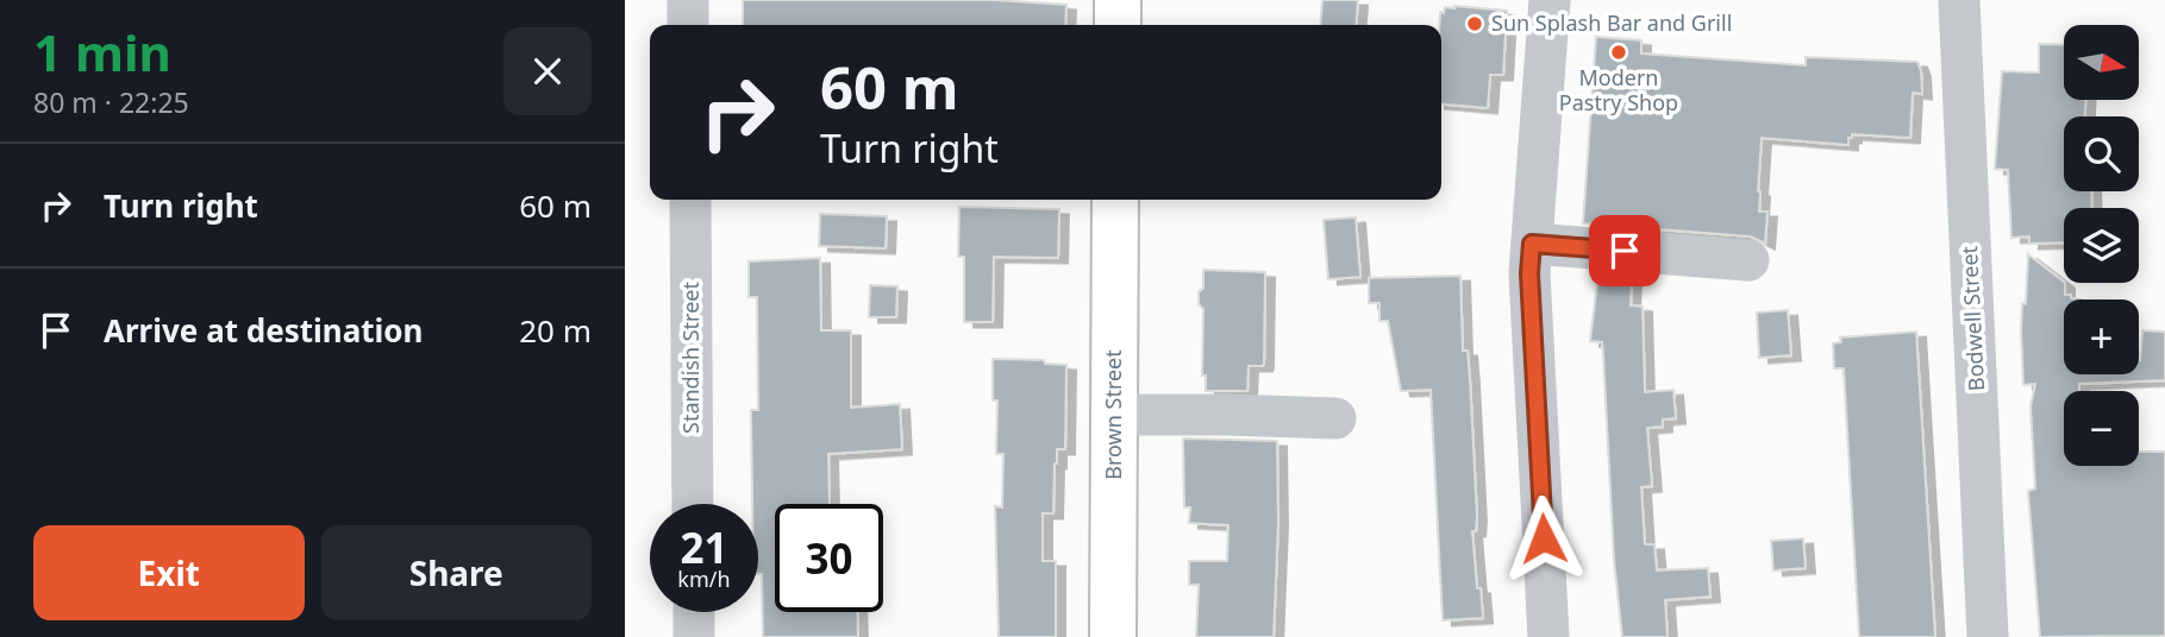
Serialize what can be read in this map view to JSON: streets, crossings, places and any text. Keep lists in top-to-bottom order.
{
  "streets": {
    "main road": ["Brown Street"],
    "street": ["Bodwell Street", "Standish Street"]
  },
  "places": ["Sun Splash Bar and Grill", "Modern Pastry Shop"],
  "north": "right",
  "page": {
    "heading": ["1 min", "80 m · 22:25"],
    "map_buttons": ["+", "−"],
    "turn": ["60 m", "Turn right"],
    "list": [
      {
        "name": "Turn right",
        "value": "60 m"
      },
      {
        "name": "Arrive at destination",
        "value": "20 m"
      }
    ],
    "speed": "21 km/h",
    "limit": "30",
    "buttons": ["Exit", "Share"]
  }
}
